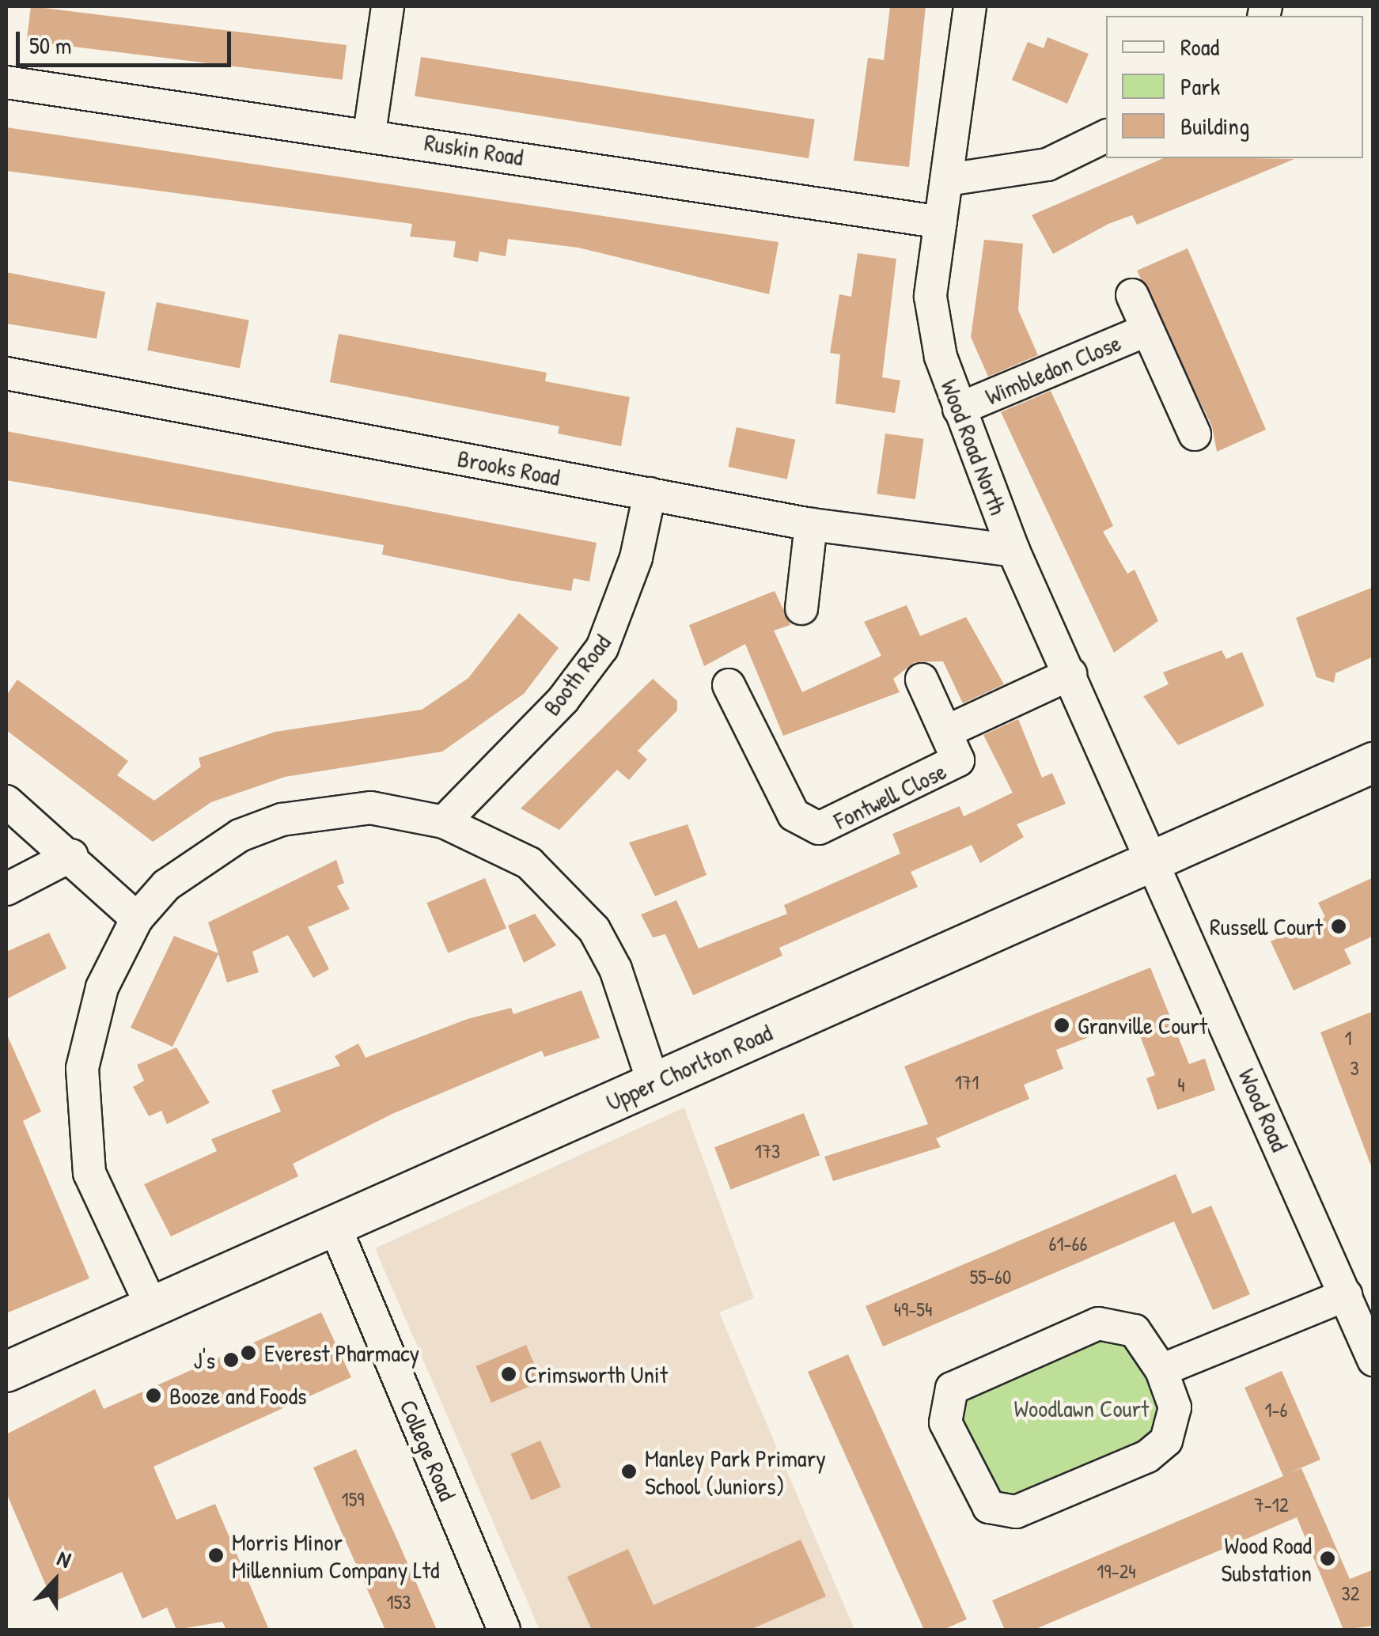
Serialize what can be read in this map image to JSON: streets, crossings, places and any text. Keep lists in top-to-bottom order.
{
  "streets": {
    "main road": ["Upper Chorlton Road"],
    "street": [
      "Ruskin Road",
      "Wimbledon Close",
      "Wood Road North",
      "Brooks Road",
      "Booth Road",
      "Fontwell Close",
      "Wood Road",
      "College Road"
    ]
  },
  "crossings": [
    ["Ruskin Road", "Wood Road North"],
    ["Wimbledon Close", "Wood Road North"],
    ["Wood Road North", "Brooks Road"],
    ["Wood Road North", "Fontwell Close"],
    ["Wood Road North", "Upper Chorlton Road"],
    ["Wood Road North", "Wood Road"],
    ["Brooks Road", "Booth Road"],
    ["Upper Chorlton Road", "Wood Road"],
    ["Upper Chorlton Road", "College Road"]
  ],
  "parks": ["Woodlawn Court"],
  "places": [
    "Russell Court",
    "Granville Court",
    "Everest Pharmacy",
    "J's",
    "Crimsworth Unit",
    "Booze and Foods",
    "Manley Park Primary School (Juniors)",
    "Morris Minor Millennium Company Ltd",
    "Wood Road Substation"
  ],
  "house_numbers": [
    "1",
    "3",
    "171",
    "4",
    "173",
    "61-66",
    "55-60",
    "49-54",
    "1-6",
    "159",
    "7-12",
    "19-24",
    "32",
    "153"
  ],
  "legend": ["Road", "Park", "Building"],
  "scale_bar": "50 m",
  "north": "top"
}
